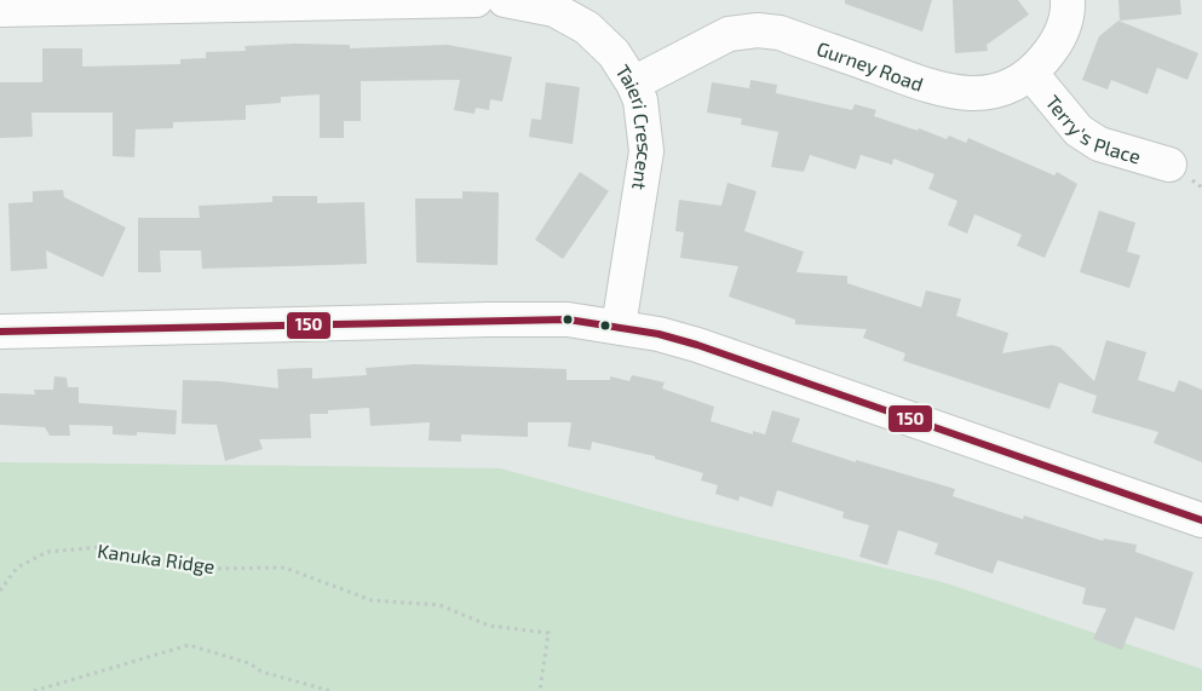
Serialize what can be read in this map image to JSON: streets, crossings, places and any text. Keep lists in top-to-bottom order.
{
  "streets": {
    "street": ["Gurney Road", "Terry's Place", "Taieri Crescent"],
    "path": ["Kanuka Ridge"]
  },
  "crossings": [
    ["Gurney Road", "Terry's Place"],
    ["Gurney Road", "Taieri Crescent"]
  ],
  "lines": ["transit line 150"]
}
